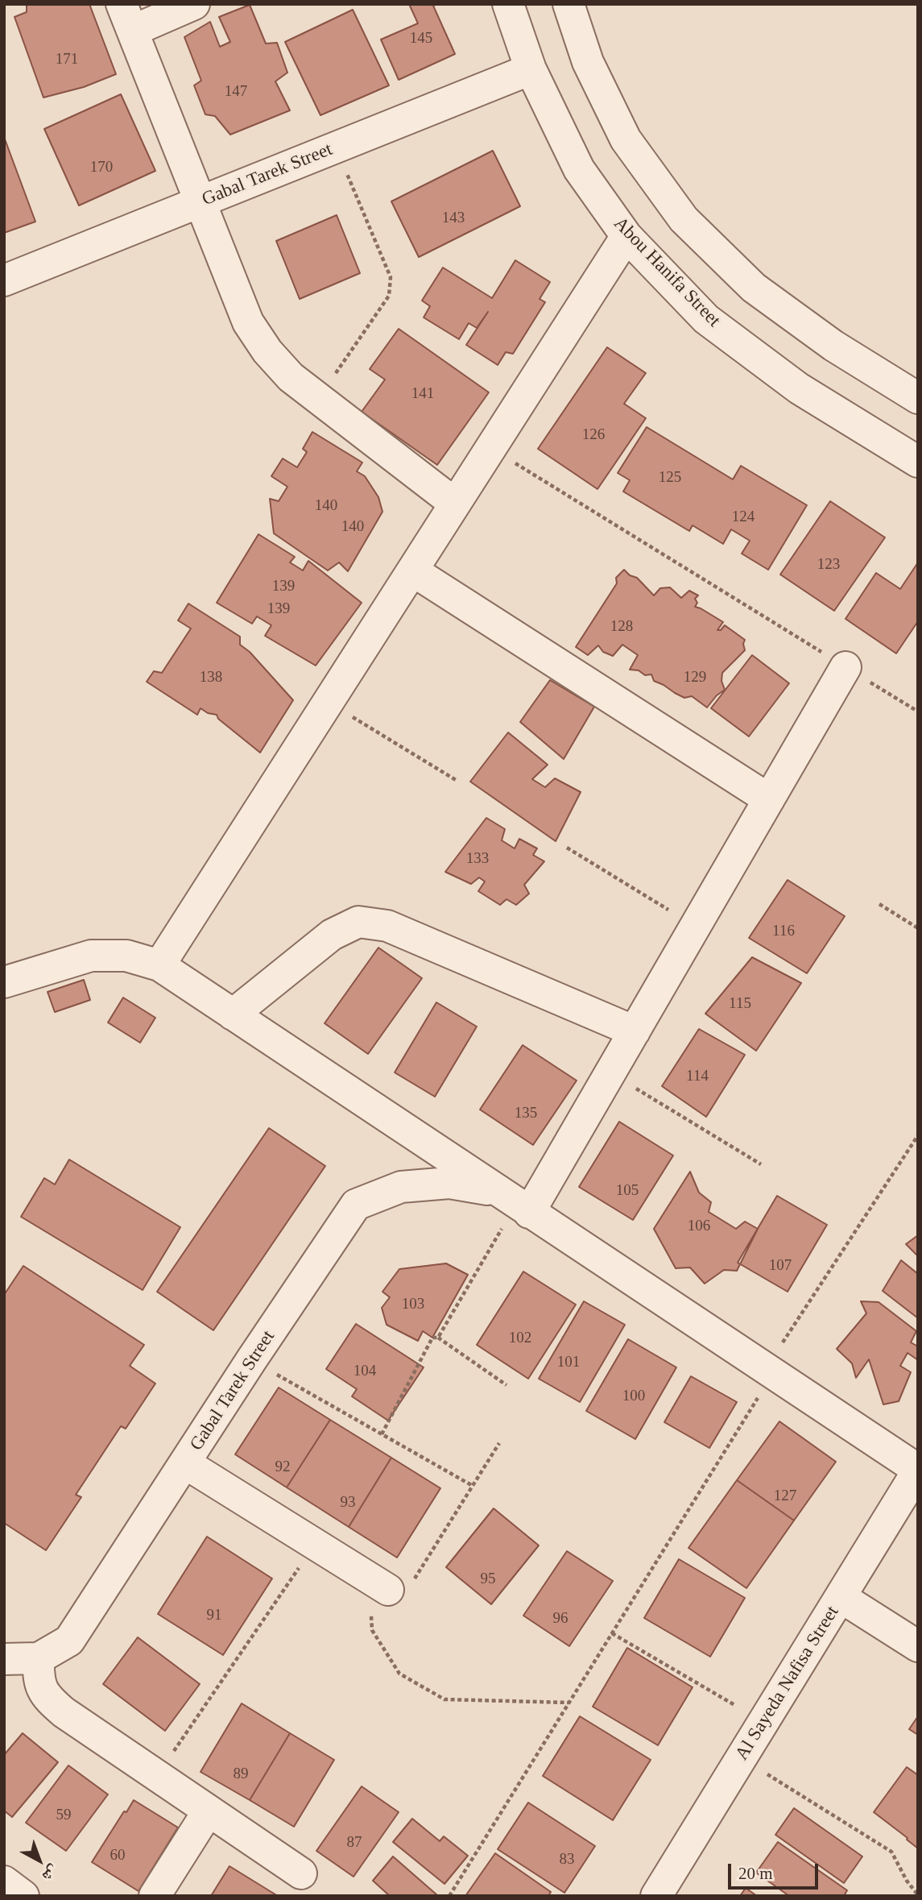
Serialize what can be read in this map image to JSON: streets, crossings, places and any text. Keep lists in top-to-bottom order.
{
  "streets": {
    "street": ["Gabal Tarek Street", "Abou Hanifa Street", "Al Sayeda Nafisa Street"]
  },
  "crossings": [
    ["Gabal Tarek Street", "Abou Hanifa Street"]
  ],
  "house_numbers": [
    "145",
    "171",
    "147",
    "170",
    "143",
    "141",
    "126",
    "125",
    "140",
    "124",
    "140",
    "123",
    "139",
    "139",
    "128",
    "138",
    "129",
    "133",
    "116",
    "115",
    "114",
    "135",
    "105",
    "106",
    "107",
    "103",
    "102",
    "101",
    "104",
    "100",
    "92",
    "127",
    "93",
    "95",
    "91",
    "96",
    "89",
    "59",
    "87",
    "60",
    "83"
  ],
  "scale_bar": "20 m",
  "north": "bottom right"
}
